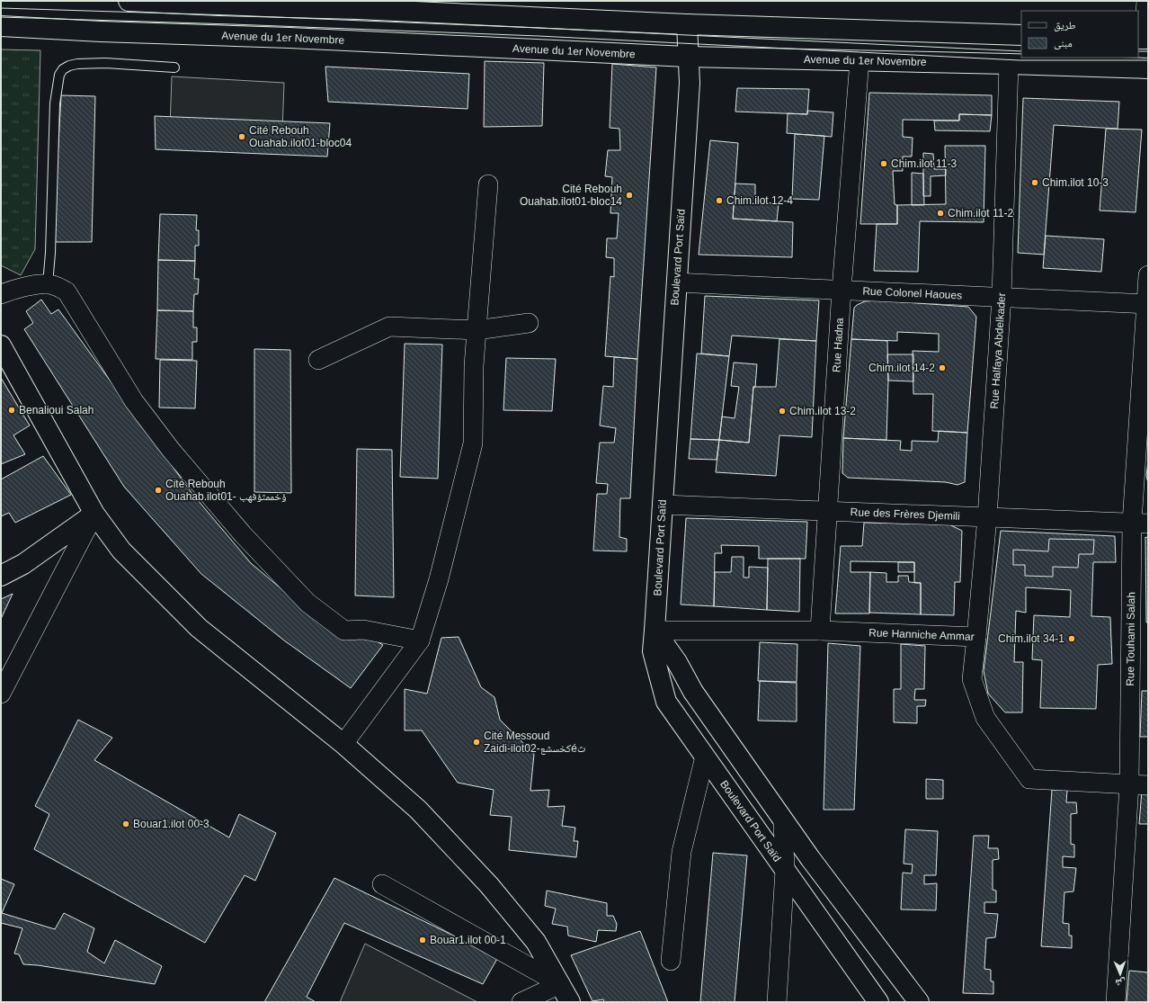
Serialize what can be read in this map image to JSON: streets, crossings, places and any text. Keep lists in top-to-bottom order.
{
  "streets": {
    "main road": ["Avenue du 1er Novembre", "Boulevard Port Saïd"],
    "street": [
      "Rue Colonel Haoues",
      "Rue Hadna",
      "Rue Halfaya Abdelkader",
      "Rue des Frères Djemili",
      "Rue Hanniche Ammar",
      "Rue Touhami Salah"
    ]
  },
  "crossings": [
    ["Avenue du 1er Novembre", "Boulevard Port Saïd"],
    ["Avenue du 1er Novembre", "Rue Hadna"],
    ["Avenue du 1er Novembre", "Rue Halfaya Abdelkader"],
    ["Boulevard Port Saïd", "Rue Colonel Haoues"],
    ["Boulevard Port Saïd", "Rue des Frères Djemili"],
    ["Boulevard Port Saïd", "Rue Hanniche Ammar"],
    ["Rue Colonel Haoues", "Rue Hadna"],
    ["Rue Colonel Haoues", "Rue Halfaya Abdelkader"],
    ["Rue Colonel Haoues", "Rue Touhami Salah"],
    ["Rue Hadna", "Rue des Frères Djemili"],
    ["Rue Hadna", "Rue Hanniche Ammar"],
    ["Rue Halfaya Abdelkader", "Rue des Frères Djemili"],
    ["Rue Halfaya Abdelkader", "Rue Hanniche Ammar"],
    ["Rue des Frères Djemili", "Rue Touhami Salah"],
    ["Rue Hanniche Ammar", "Rue Touhami Salah"]
  ],
  "places": [
    "Cité Rebouh Ouahab.ilot01-bloc04",
    "Chim.ilot 11-3",
    "Chim.ilot 10-3",
    "Cité Rebouh Ouahab.ilot01-bloc14",
    "Chim.ilot 12-4",
    "Chim.ilot 11-2",
    "Chim.ilot 14-2",
    "Benalioui Salah",
    "Chim.ilot 13-2",
    "Cité Rebouh Ouahab.ilot01- ؤخممثؤفهب",
    "Chim.ilot 34-1",
    "Cité Messoud Zaidi-ilot02-كخسشعéث",
    "Bouar1.ilot 00-3",
    "Bouar1.ilot 00-1"
  ],
  "legend": ["طريق", "مبنى"],
  "north": "bottom"
}
